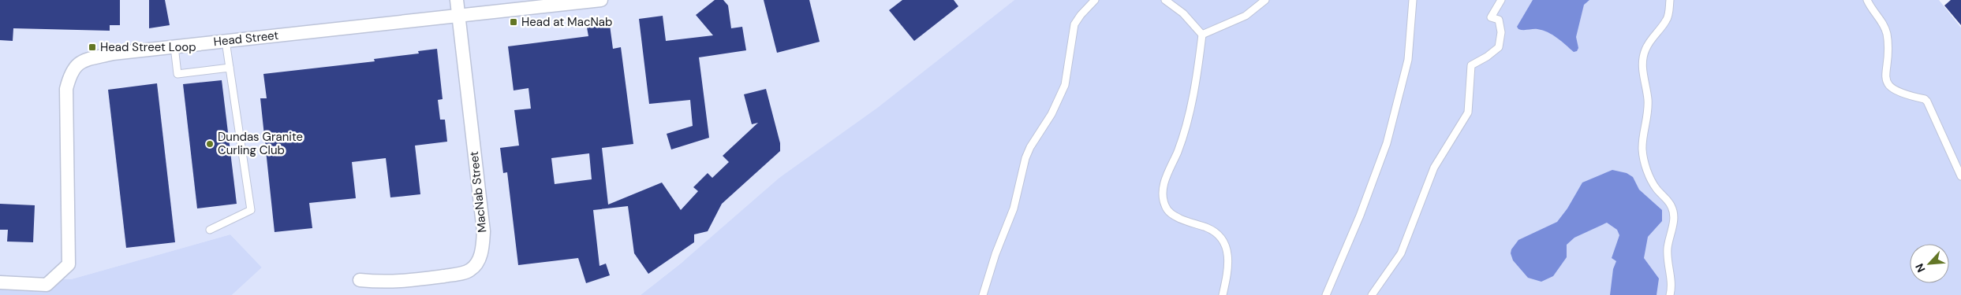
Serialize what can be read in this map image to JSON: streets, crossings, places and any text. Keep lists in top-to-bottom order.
{
  "streets": {
    "street": ["Head Street", "MacNab Street"]
  },
  "crossings": [
    ["Head Street", "MacNab Street"]
  ],
  "places": {
    "transit": ["Head at MacNab", "Head Street Loop"],
    "other": ["Dundas Granite Curling Club"]
  },
  "north": "bottom left"
}
